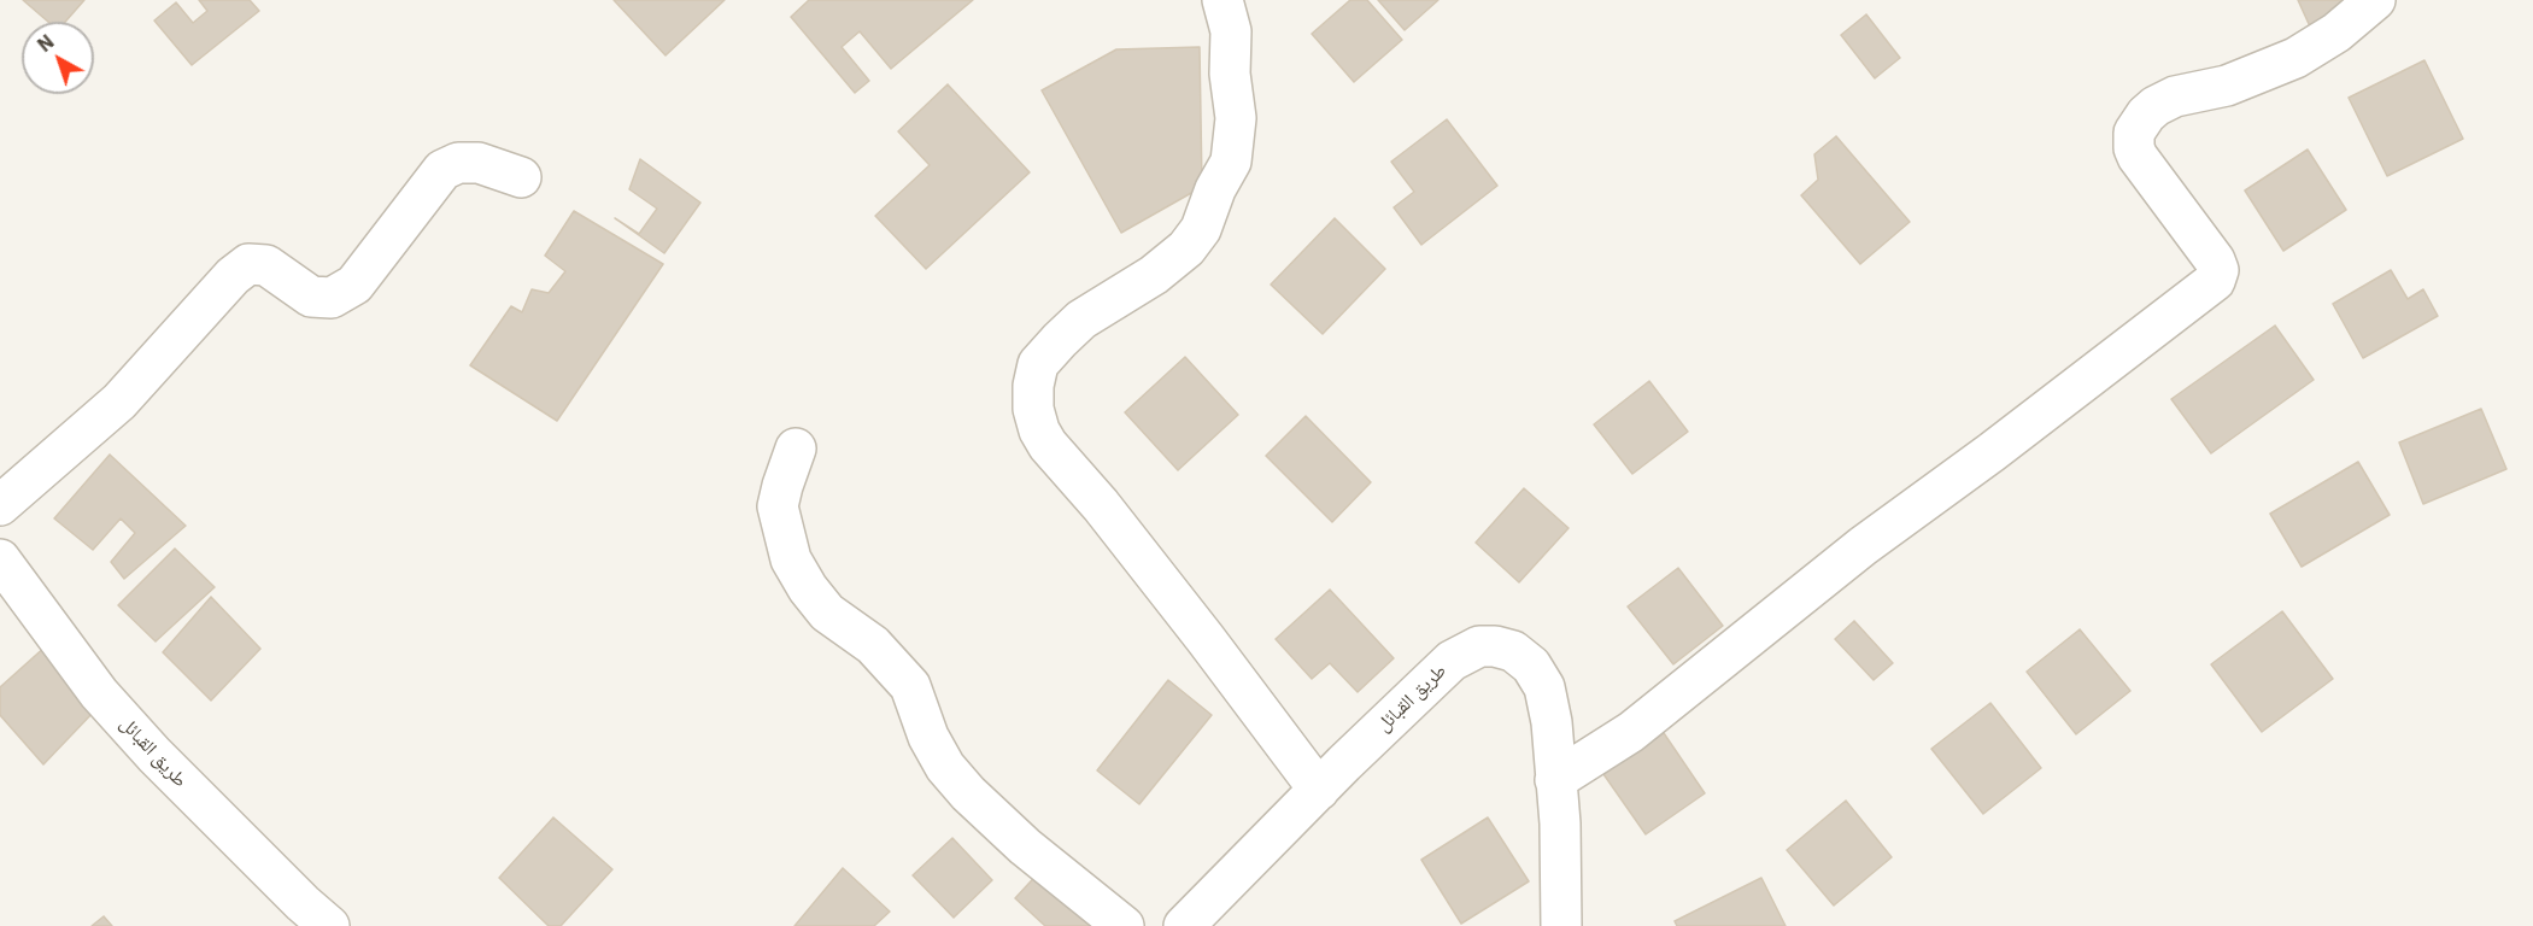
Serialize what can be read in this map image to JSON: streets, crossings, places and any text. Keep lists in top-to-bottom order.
{
  "streets": {
    "street": ["طريق القبائل"]
  },
  "north": "top left"
}
